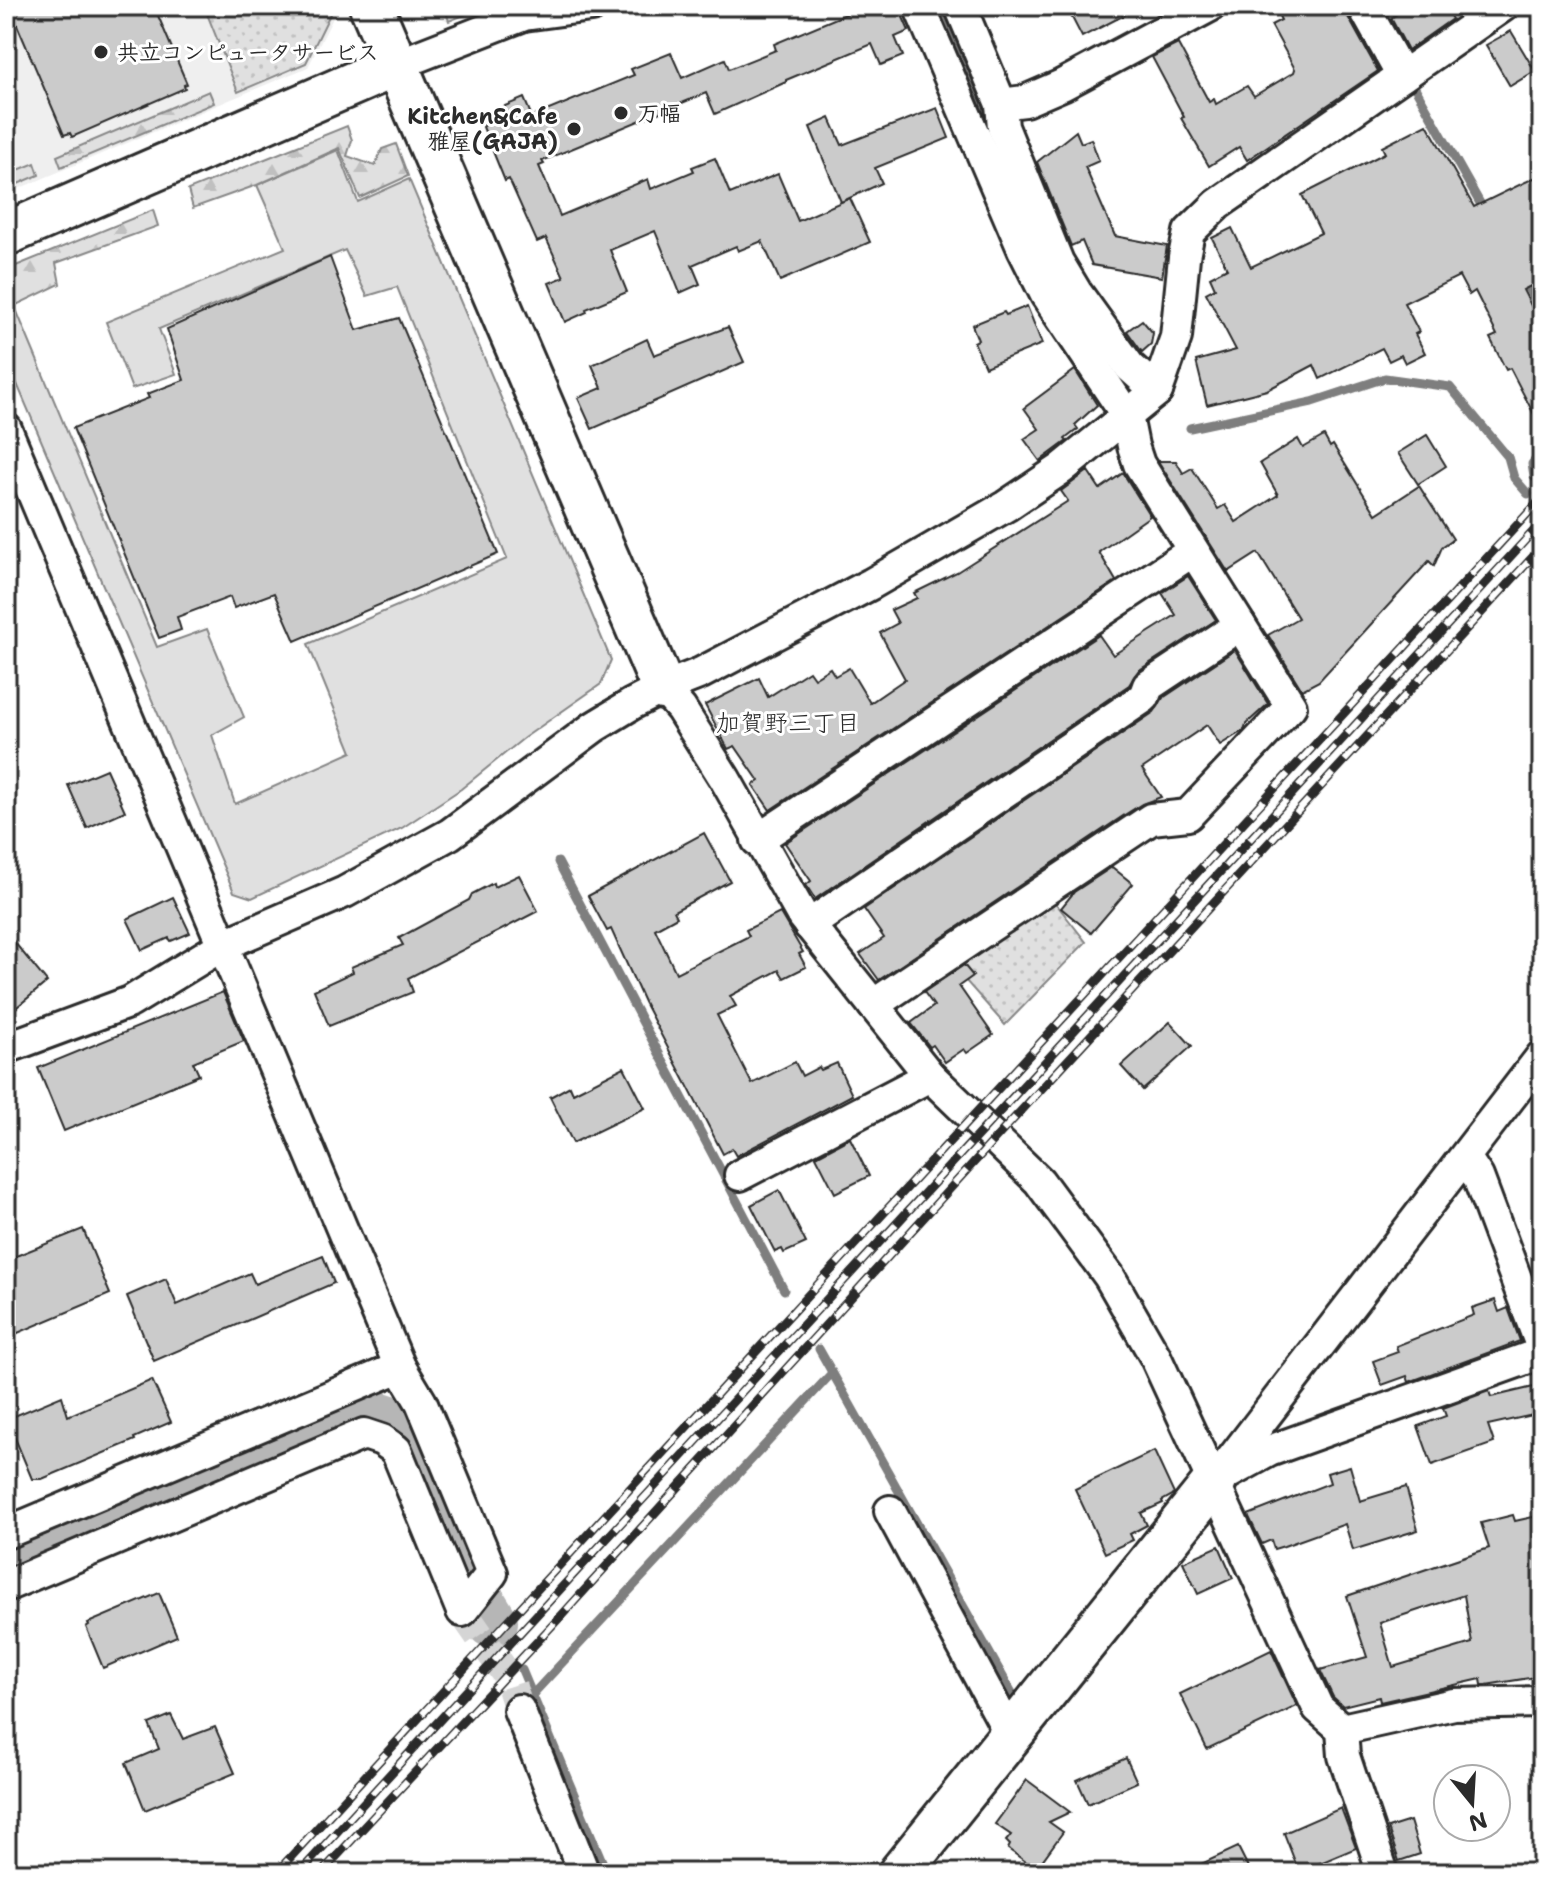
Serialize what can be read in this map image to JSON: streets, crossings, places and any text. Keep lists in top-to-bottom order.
{
  "districts": ["加賀野三丁目"],
  "places": ["共立コンピュータサービス", "万幅", "Kitchen&Cafe 雅屋(GAJA)"],
  "north": "bottom"
}
